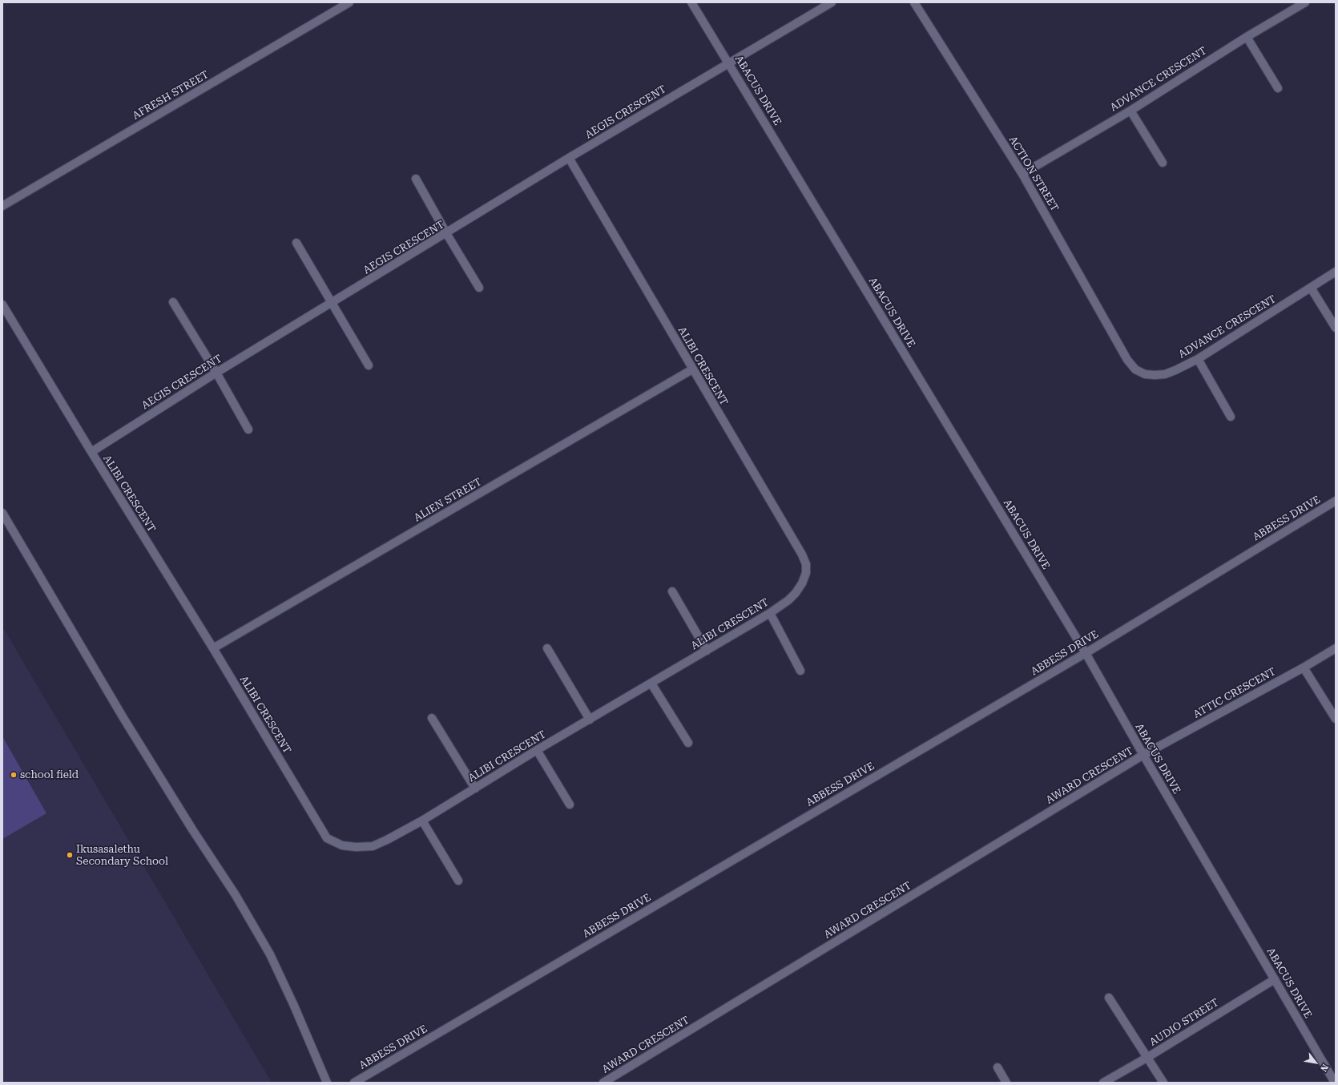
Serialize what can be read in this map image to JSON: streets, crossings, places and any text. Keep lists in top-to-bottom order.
{
  "streets": {
    "street": [
      "ADVANCE CRESCENT",
      "ABACUS DRIVE",
      "AFRESH STREET",
      "AEGIS CRESCENT",
      "ACTION STREET",
      "ALIBI CRESCENT",
      "ALIEN STREET",
      "ABBESS DRIVE",
      "ATTIC CRESCENT",
      "AWARD CRESCENT",
      "AUDIO STREET"
    ]
  },
  "crossings": [
    ["ADVANCE CRESCENT", "ACTION STREET"],
    ["ABACUS DRIVE", "AEGIS CRESCENT"],
    ["ABACUS DRIVE", "ABBESS DRIVE"],
    ["ABACUS DRIVE", "ATTIC CRESCENT"],
    ["ABACUS DRIVE", "AWARD CRESCENT"],
    ["ABACUS DRIVE", "AUDIO STREET"],
    ["AEGIS CRESCENT", "ALIBI CRESCENT"],
    ["ALIBI CRESCENT", "ALIEN STREET"],
    ["ATTIC CRESCENT", "AWARD CRESCENT"]
  ],
  "places": ["school field", "Ikusasalethu Secondary School"],
  "north": "bottom right"
}
